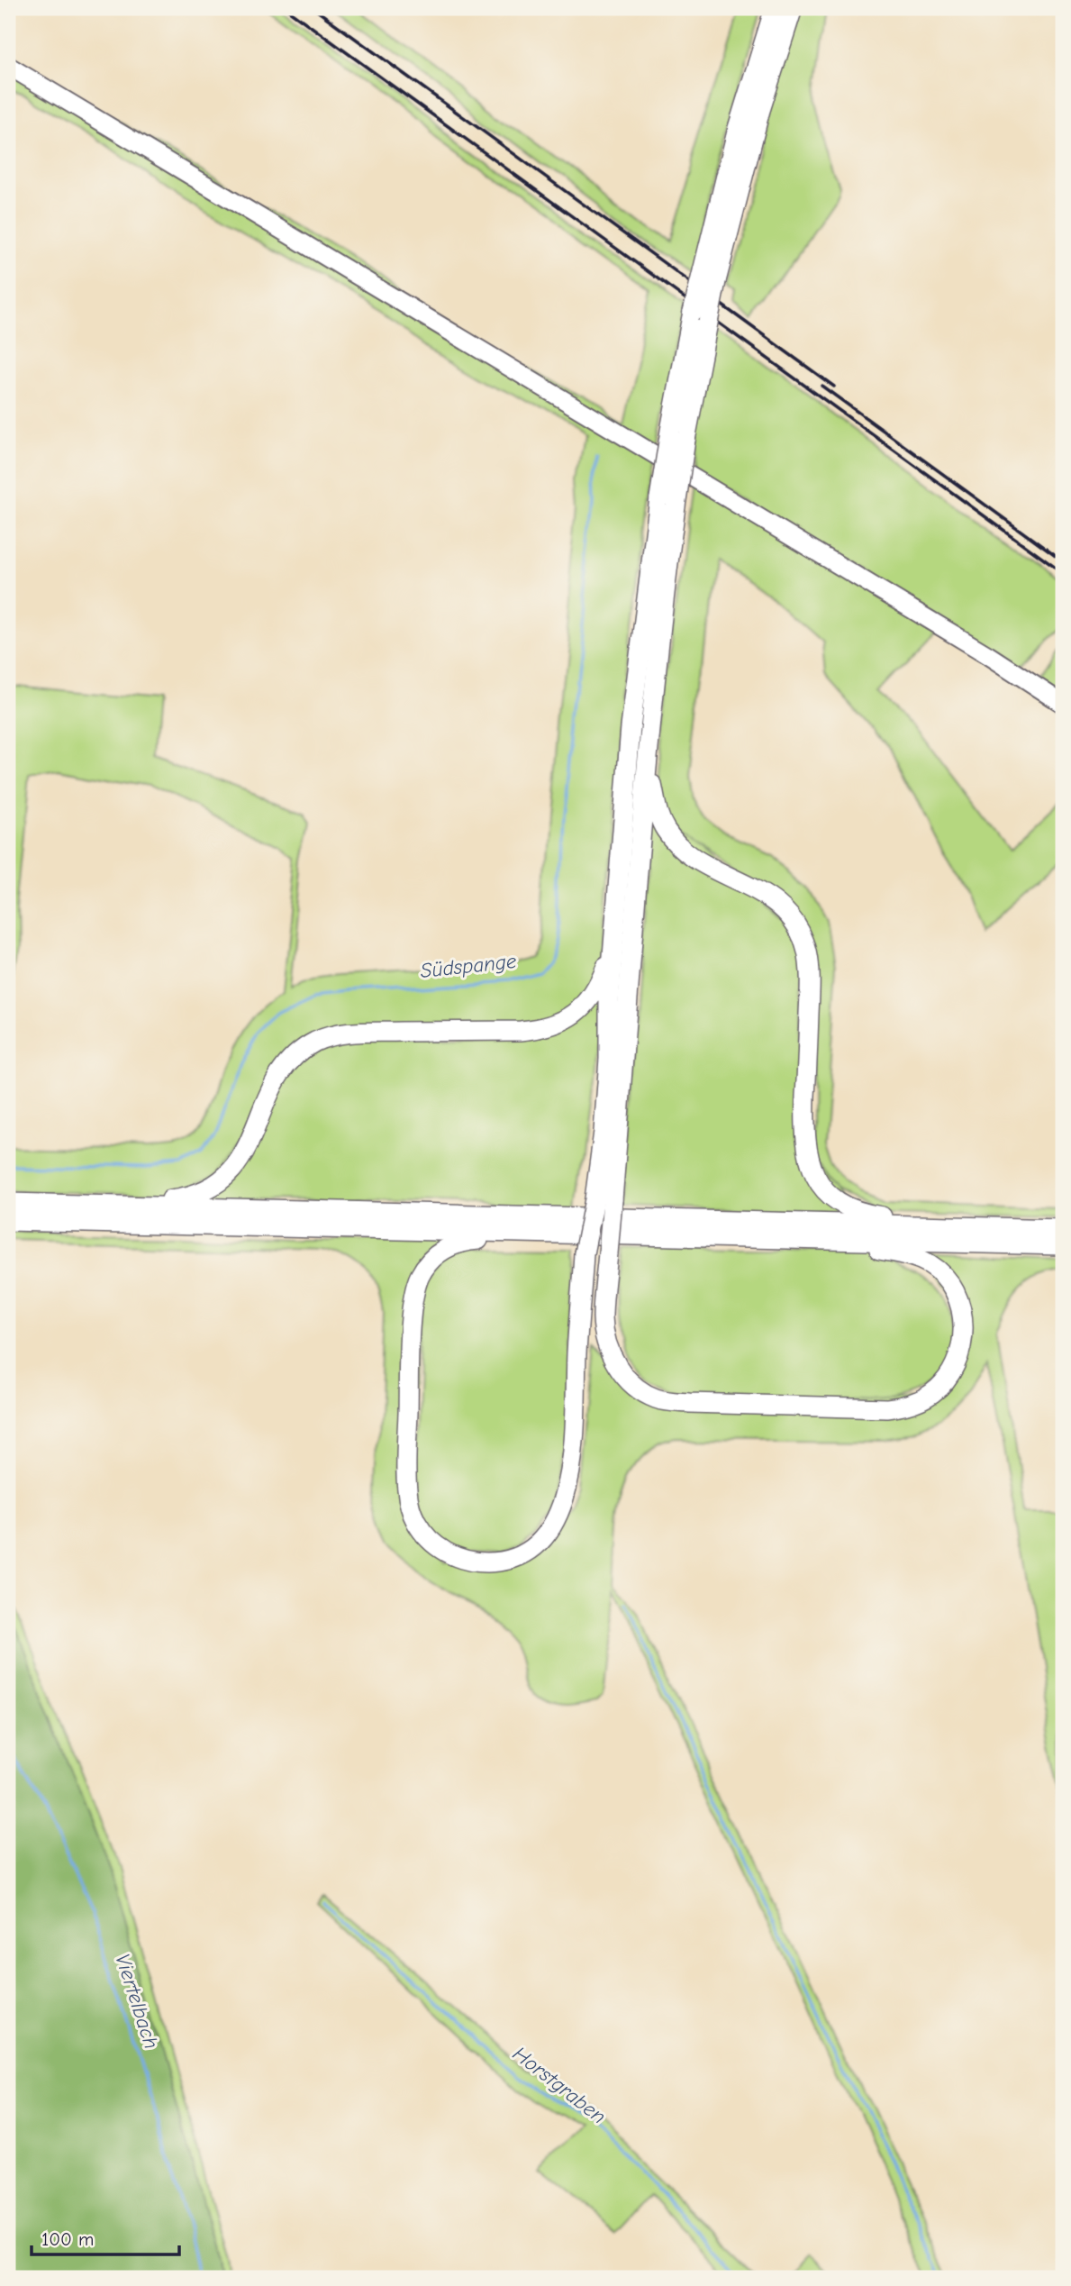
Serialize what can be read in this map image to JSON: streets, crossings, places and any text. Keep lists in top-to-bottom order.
{
  "water": ["Südspange", "Viertelbach", "Horstgraben"],
  "scale_bar": "100 m"
}
